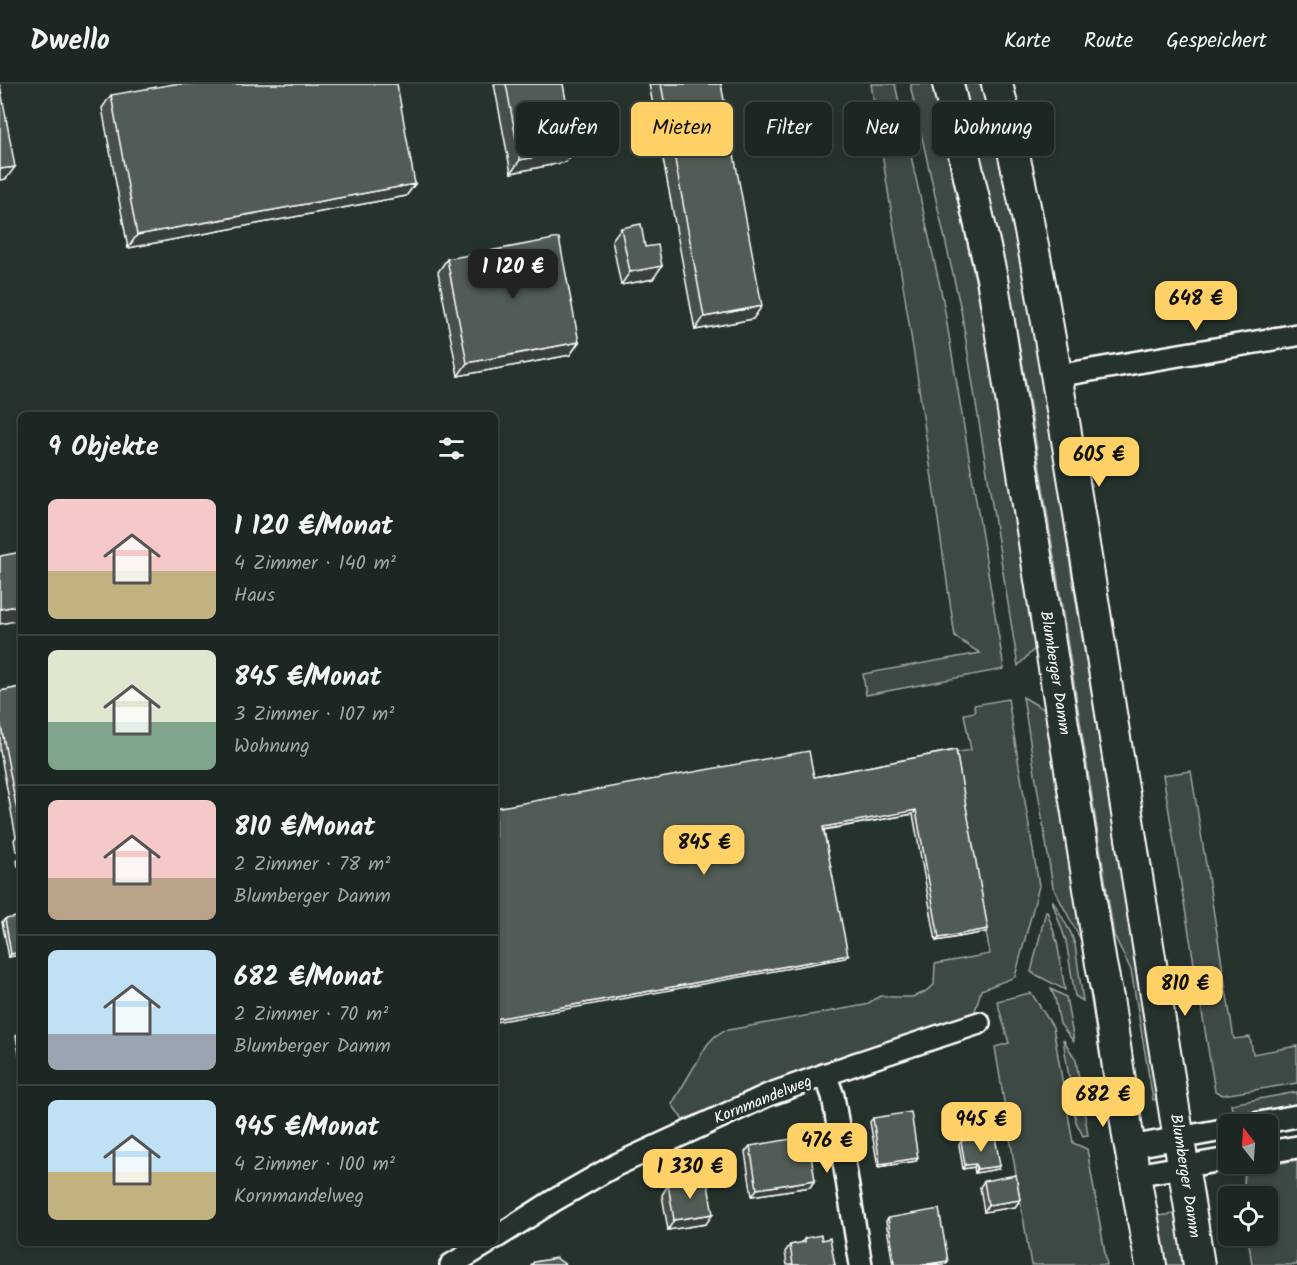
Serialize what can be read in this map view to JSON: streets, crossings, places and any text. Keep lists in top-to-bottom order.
{
  "streets": {
    "main road": ["Blumberger Damm"],
    "street": ["Kornmandelweg"]
  },
  "north": "top",
  "page": {
    "header": "Dwello",
    "nav": ["Karte", "Route", "Gespeichert"],
    "chip": [
      "Kaufen",
      "Mieten",
      "Filter",
      "Neu",
      "Wohnung"
    ],
    "price": [
      "1 120 €",
      "648 €",
      "605 €",
      "845 €",
      "810 €",
      "682 €",
      "945 €",
      "476 €",
      "1 330 €"
    ],
    "heading": "9 Objekte",
    "list": [
      {
        "name": "1 120 €/Monat",
        "note": "4 Zimmer · 140 m² · Haus"
      },
      {
        "name": "845 €/Monat",
        "note": "3 Zimmer · 107 m² · Wohnung"
      },
      {
        "name": "810 €/Monat",
        "note": "2 Zimmer · 78 m² · Blumberger Damm"
      },
      {
        "name": "682 €/Monat",
        "note": "2 Zimmer · 70 m² · Blumberger Damm"
      },
      {
        "name": "945 €/Monat",
        "note": "4 Zimmer · 100 m² · Kornmandelweg"
      }
    ]
  }
}
